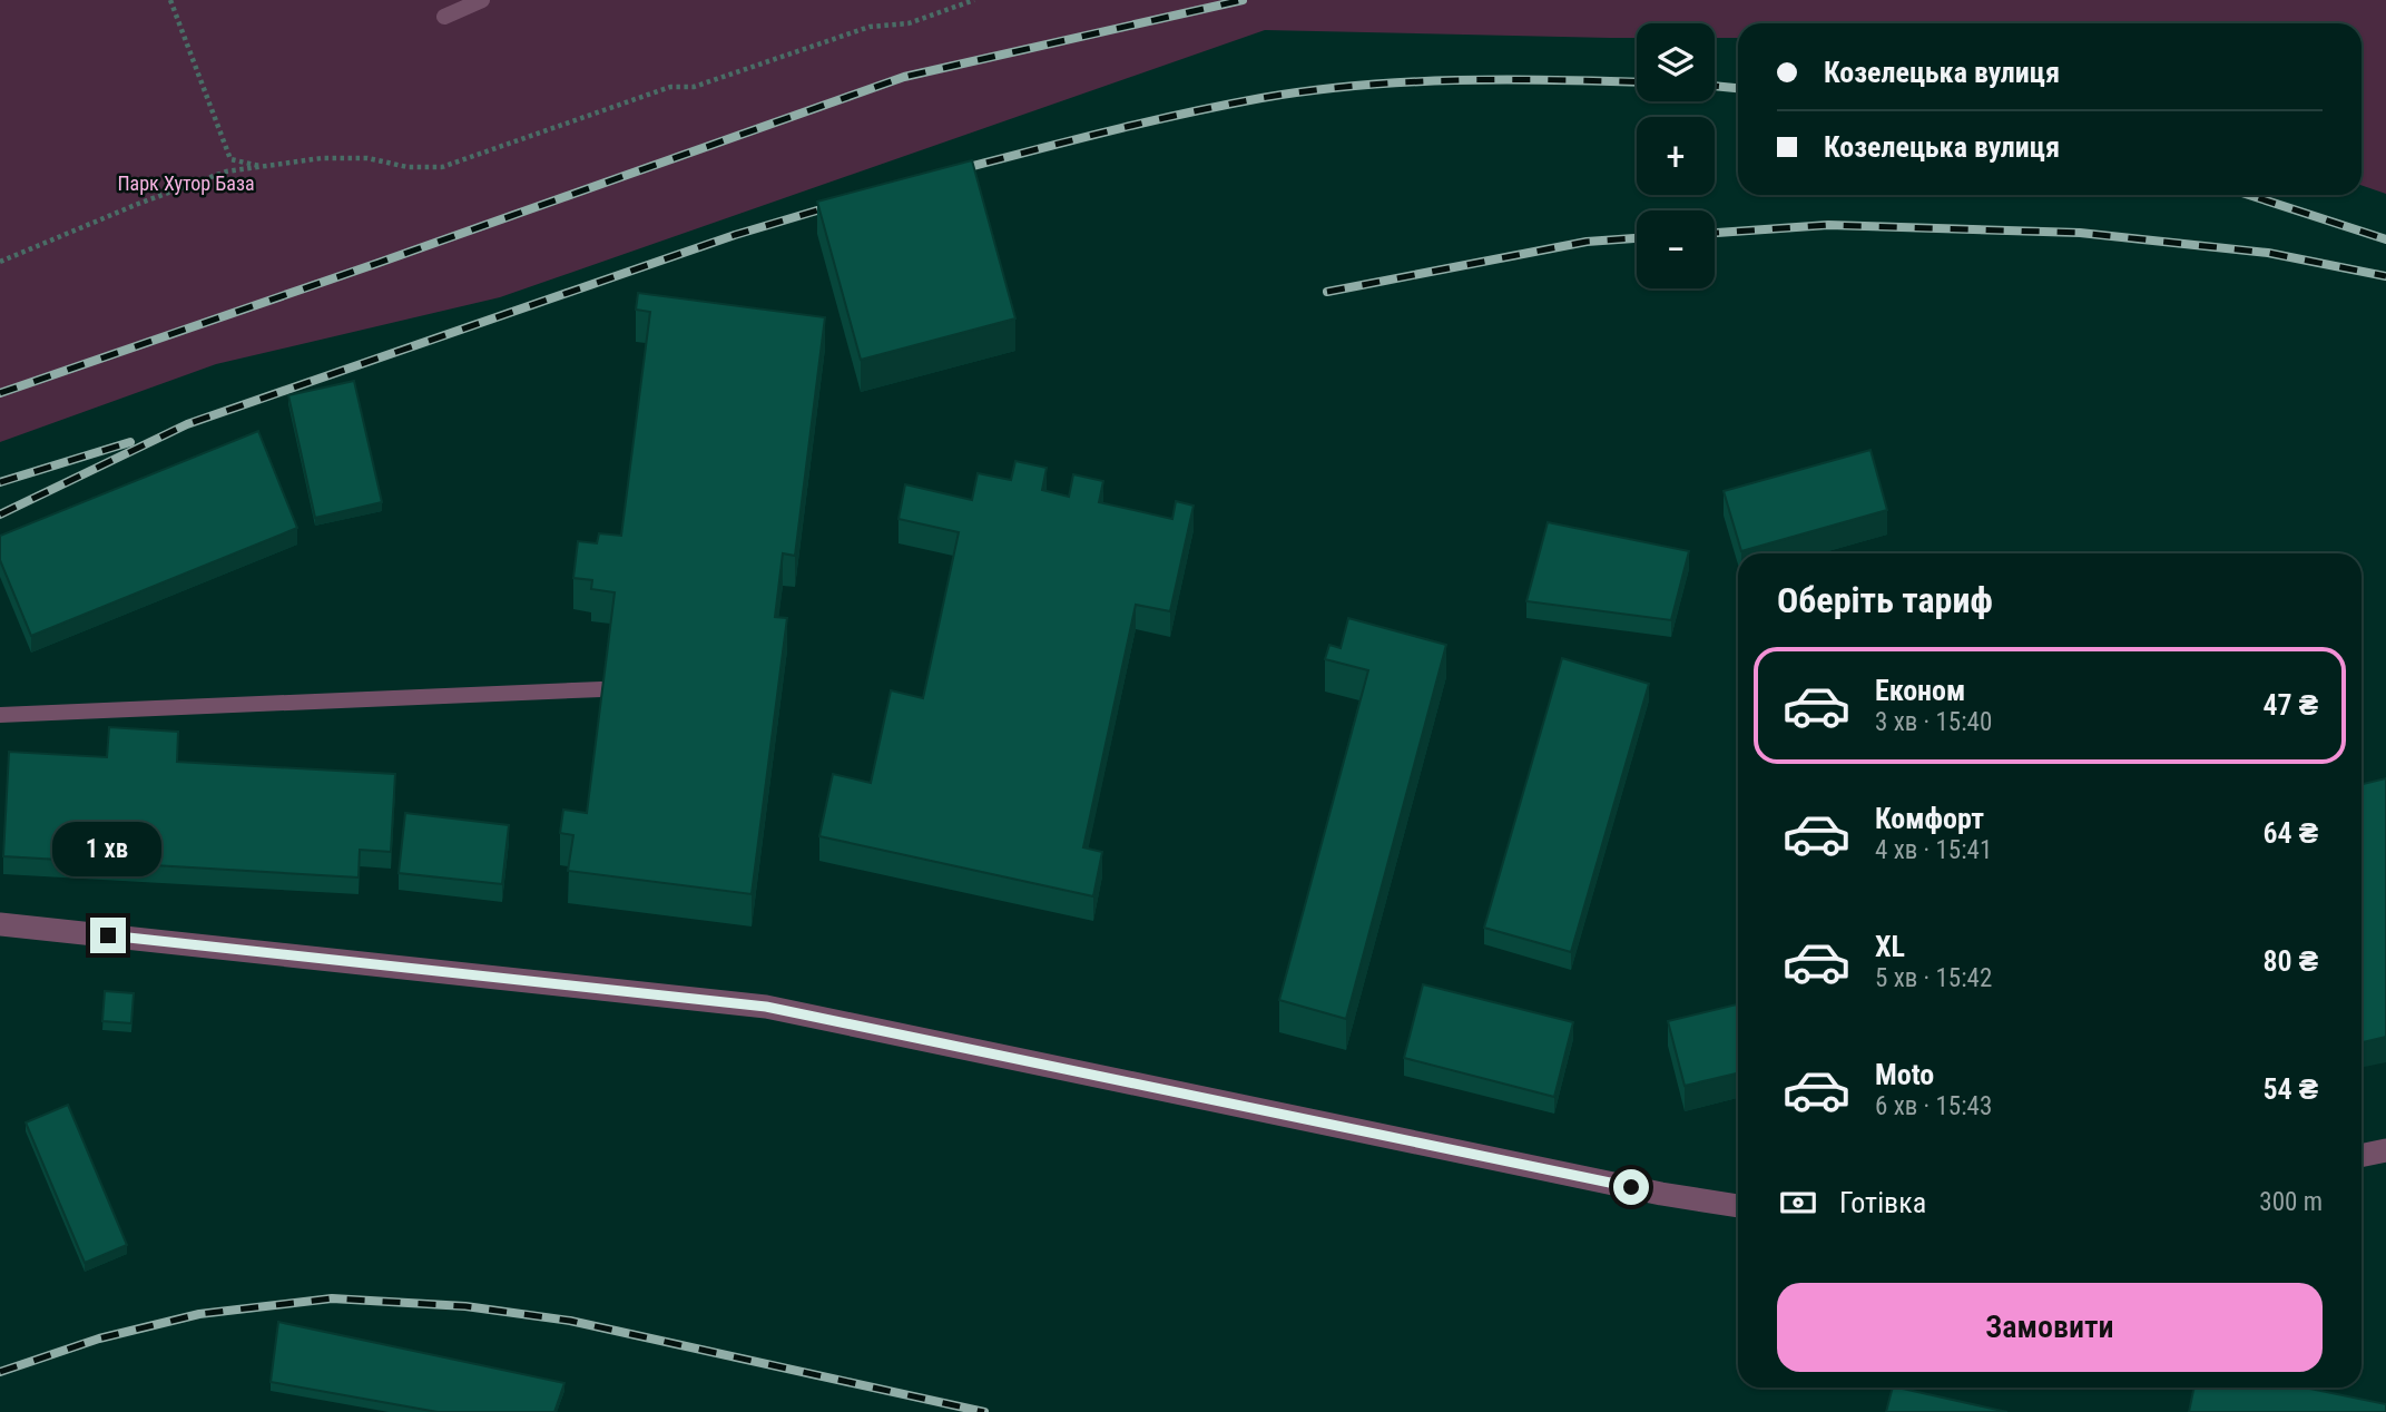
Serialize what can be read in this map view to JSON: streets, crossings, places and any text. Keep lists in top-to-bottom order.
{
  "parks": ["Парк Хутор База"],
  "page": {
    "map_buttons": ["+", "−"],
    "banner": ["Козелецька вулиця", "Козелецька вулиця"],
    "heading": "Оберіть тариф",
    "list": [
      {
        "name": "Економ",
        "note": "3 хв · 15:40",
        "value": "47 ₴"
      },
      {
        "name": "Комфорт",
        "note": "4 хв · 15:41",
        "value": "64 ₴"
      },
      {
        "name": "XL",
        "note": "5 хв · 15:42",
        "value": "80 ₴"
      },
      {
        "name": "Moto",
        "note": "6 хв · 15:43",
        "value": "54 ₴"
      }
    ],
    "bubble": "1 хв",
    "pay": ["Готівка", "300 m"],
    "buttons": "Замовити"
  }
}
